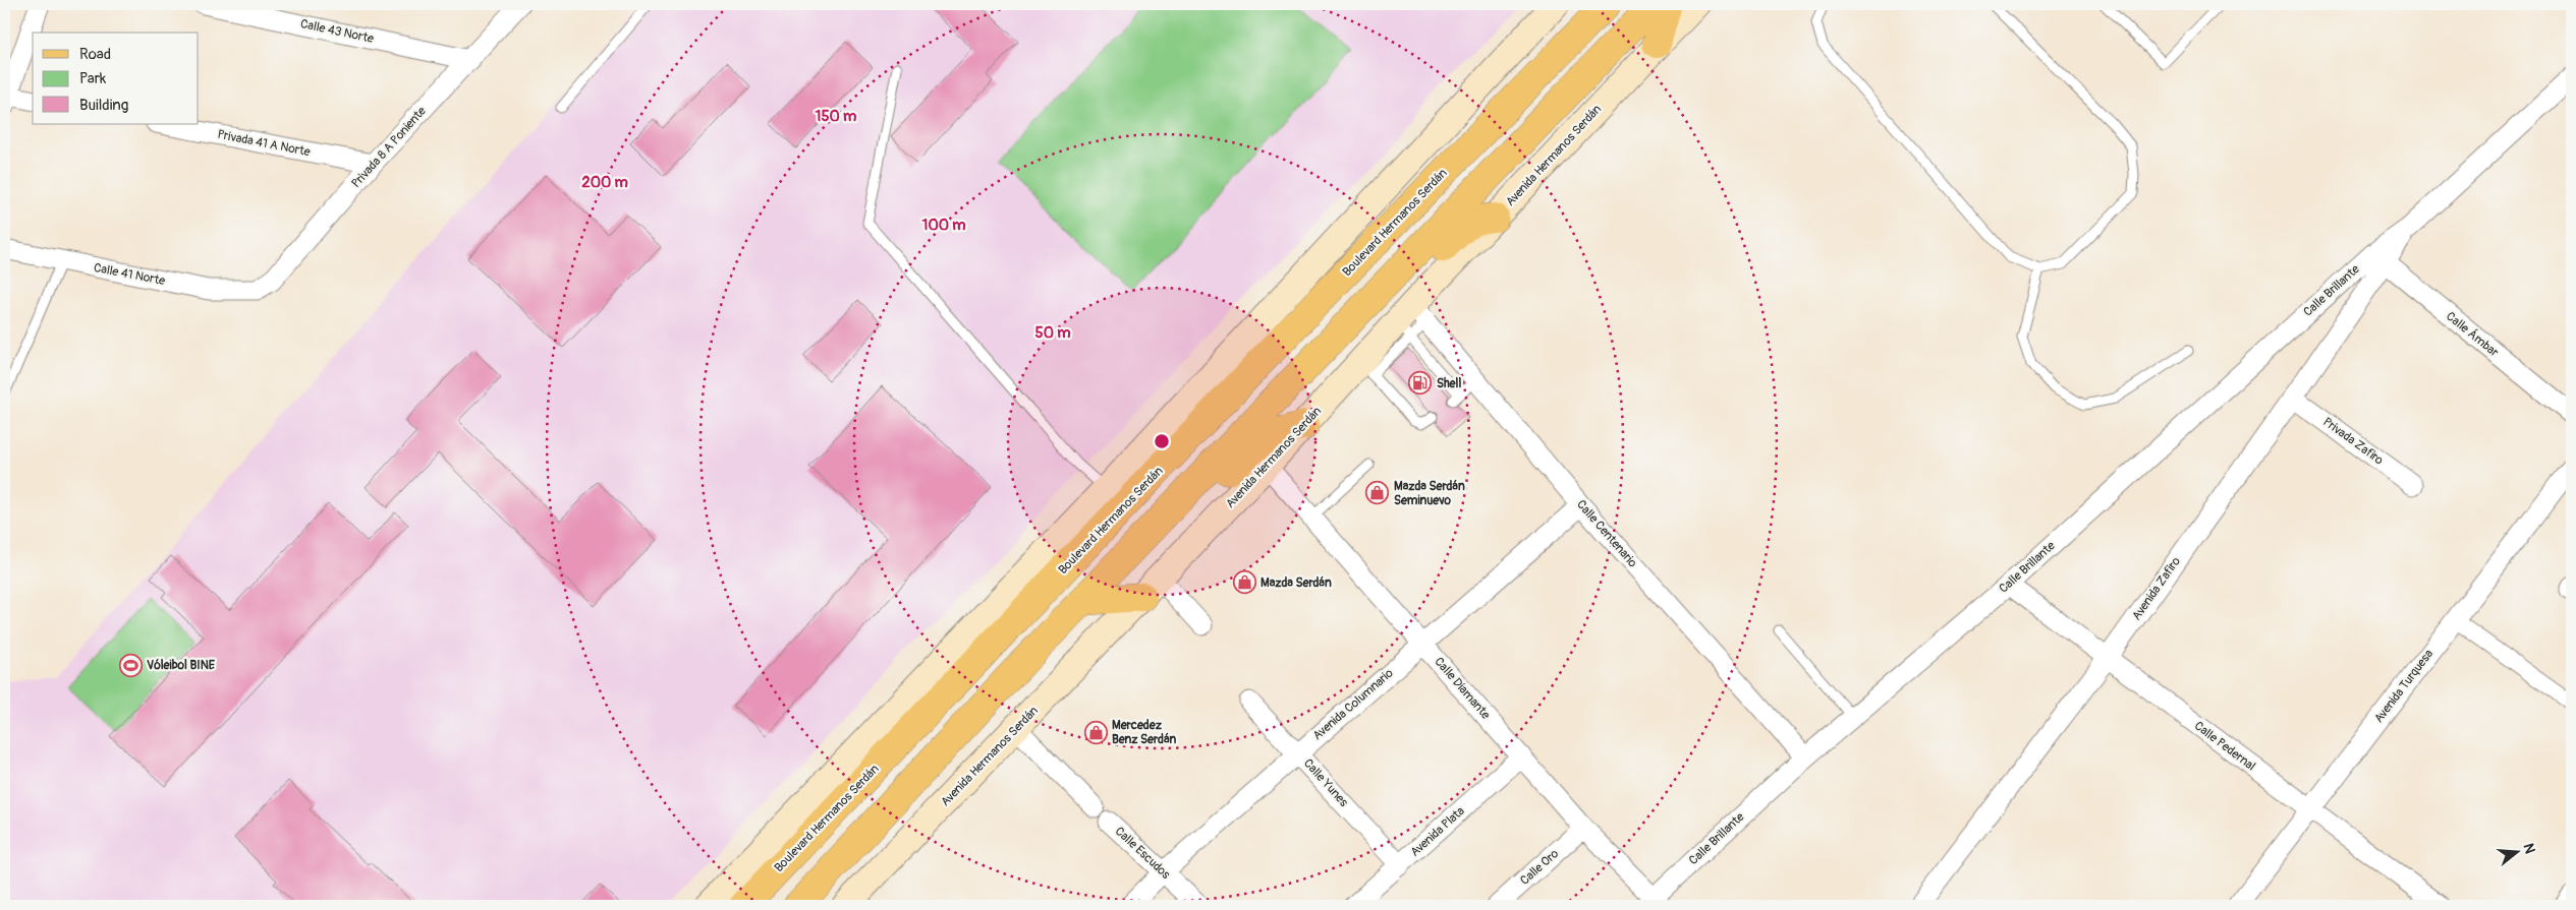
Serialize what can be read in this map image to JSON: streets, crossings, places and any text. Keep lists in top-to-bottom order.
{
  "streets": {
    "main road": ["Avenida Hermanos Serdán", "Boulevard Hermanos Serdán"],
    "street": [
      "Calle 43 Norte",
      "Privada 41 A Norte",
      "Privada 8 A Poniente",
      "Calle 41 Norte",
      "Calle Brillante",
      "Calle Ámbar",
      "Privada Zafiro",
      "Calle Centenario",
      "Avenida Zafiro",
      "Avenida Turquesa",
      "Calle Diamante",
      "Avenida Columnario",
      "Calle Pedernal",
      "Calle Yunes",
      "Avenida Plata",
      "Calle Escudos",
      "Calle Oro"
    ]
  },
  "crossings": [
    ["Calle 43 Norte", "Privada 8 A Poniente"],
    ["Privada 41 A Norte", "Privada 8 A Poniente"],
    ["Privada 8 A Poniente", "Calle 41 Norte"],
    ["Avenida Hermanos Serdán", "Calle Centenario"],
    ["Avenida Hermanos Serdán", "Calle Diamante"],
    ["Calle Brillante", "Calle Ámbar"],
    ["Calle Brillante", "Calle Centenario"],
    ["Calle Brillante", "Avenida Zafiro"],
    ["Calle Brillante", "Calle Diamante"],
    ["Calle Brillante", "Calle Pedernal"],
    ["Calle Ámbar", "Avenida Zafiro"],
    ["Privada Zafiro", "Avenida Zafiro"],
    ["Calle Centenario", "Avenida Columnario"],
    ["Avenida Zafiro", "Calle Pedernal"],
    ["Avenida Turquesa", "Calle Pedernal"],
    ["Calle Diamante", "Avenida Columnario"],
    ["Calle Diamante", "Avenida Plata"],
    ["Calle Diamante", "Calle Oro"],
    ["Avenida Columnario", "Calle Yunes"],
    ["Avenida Columnario", "Calle Escudos"],
    ["Calle Yunes", "Avenida Plata"]
  ],
  "places": {
    "fuel station": ["Shell"],
    "shop": ["Mazda Serdán Seminuevo", "Mazda Serdán", "Mercedez Benz Serdán"],
    "sports": ["Vóleibol BINE"]
  },
  "legend": ["Road", "Park", "Building"],
  "north": "right",
  "rings": [
    "150 m",
    "200 m",
    "100 m",
    "50 m"
  ]
}
